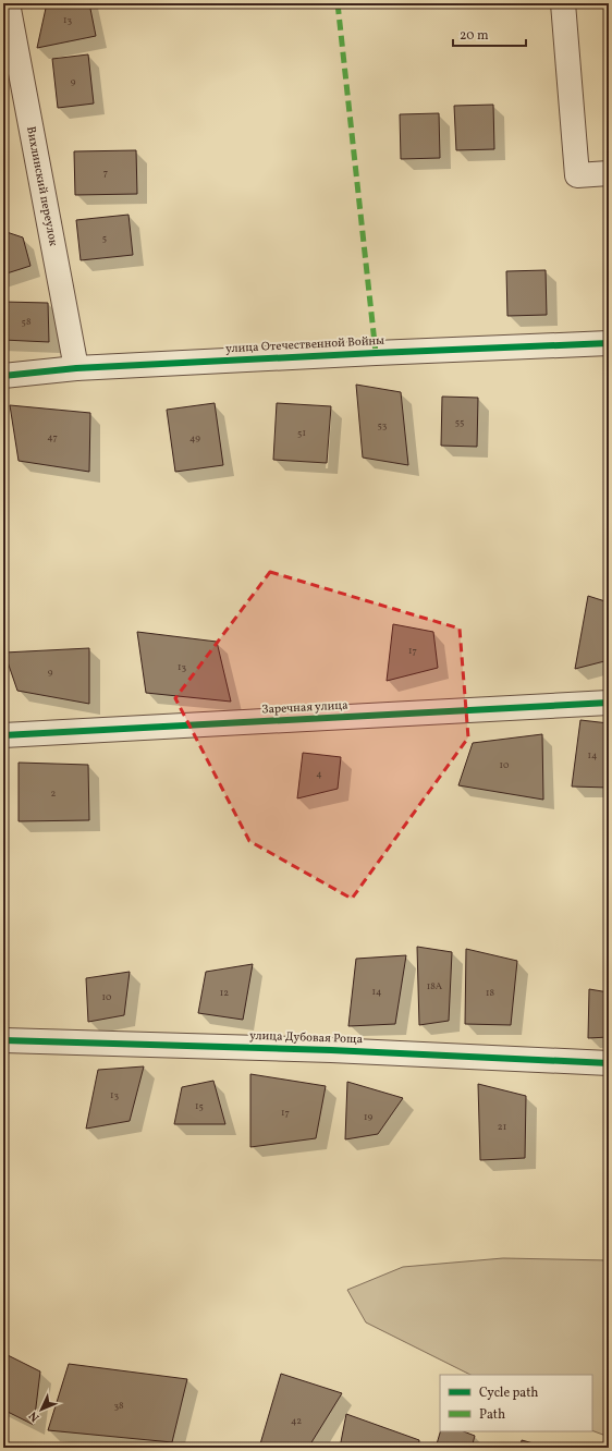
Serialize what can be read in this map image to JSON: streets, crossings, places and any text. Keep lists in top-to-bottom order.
{
  "streets": {
    "street": [
      "Вихлинский переулок",
      "улица Отечественной Войны",
      "Заречная улица",
      "улица Дубовая Роща"
    ]
  },
  "crossings": [
    ["Вихлинский переулок", "улица Отечественной Войны"]
  ],
  "house_numbers": [
    "13",
    "9",
    "7",
    "5",
    "58",
    "55",
    "53",
    "51",
    "47",
    "49",
    "17",
    "13",
    "9",
    "14",
    "10",
    "4",
    "2",
    "18А",
    "14",
    "12",
    "18",
    "10",
    "13",
    "15",
    "17",
    "19",
    "21",
    "38",
    "42"
  ],
  "legend": ["Cycle path", "Path"],
  "scale_bar": "20 m",
  "north": "bottom left"
}
